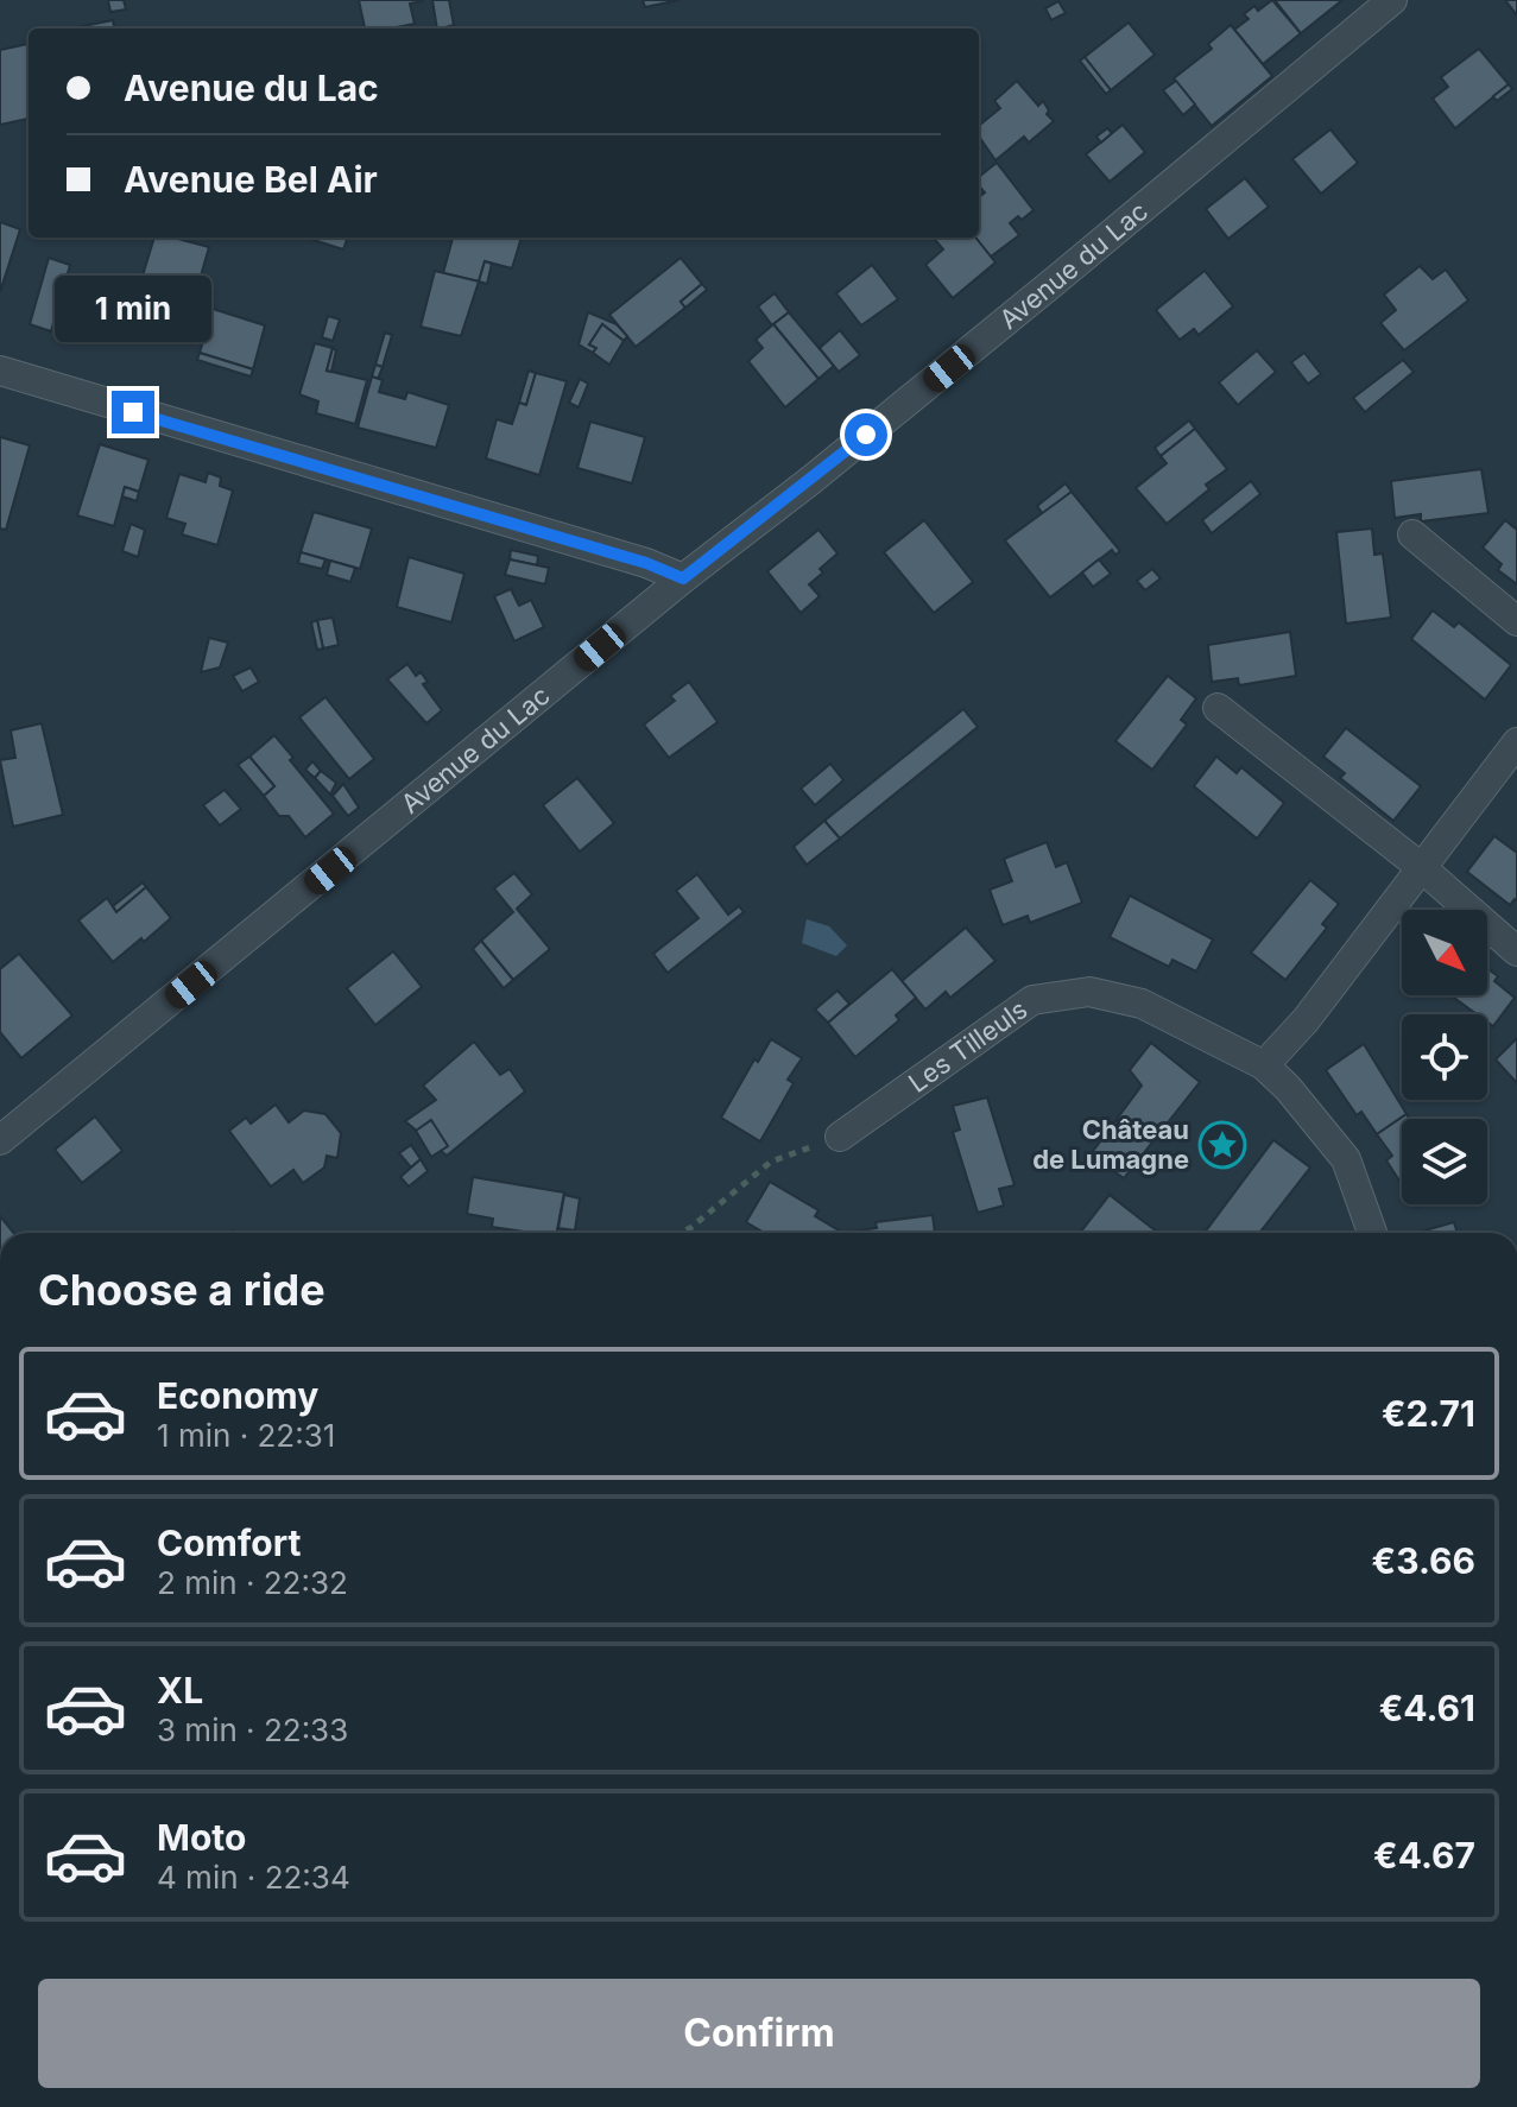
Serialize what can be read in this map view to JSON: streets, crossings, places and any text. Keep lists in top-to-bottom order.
{
  "streets": {
    "street": ["Avenue du Lac", "Les Tilleuls"]
  },
  "places": {
    "place": ["Château de Lumagne"]
  },
  "north": "bottom right",
  "page": {
    "banner": ["Avenue du Lac", "Avenue Bel Air"],
    "bubble": "1 min",
    "heading": "Choose a ride",
    "list": [
      {
        "name": "Economy",
        "note": "1 min · 22:31",
        "value": "€2.71"
      },
      {
        "name": "Comfort",
        "note": "2 min · 22:32",
        "value": "€3.66"
      },
      {
        "name": "XL",
        "note": "3 min · 22:33",
        "value": "€4.61"
      },
      {
        "name": "Moto",
        "note": "4 min · 22:34",
        "value": "€4.67"
      }
    ],
    "buttons": "Confirm"
  }
}
